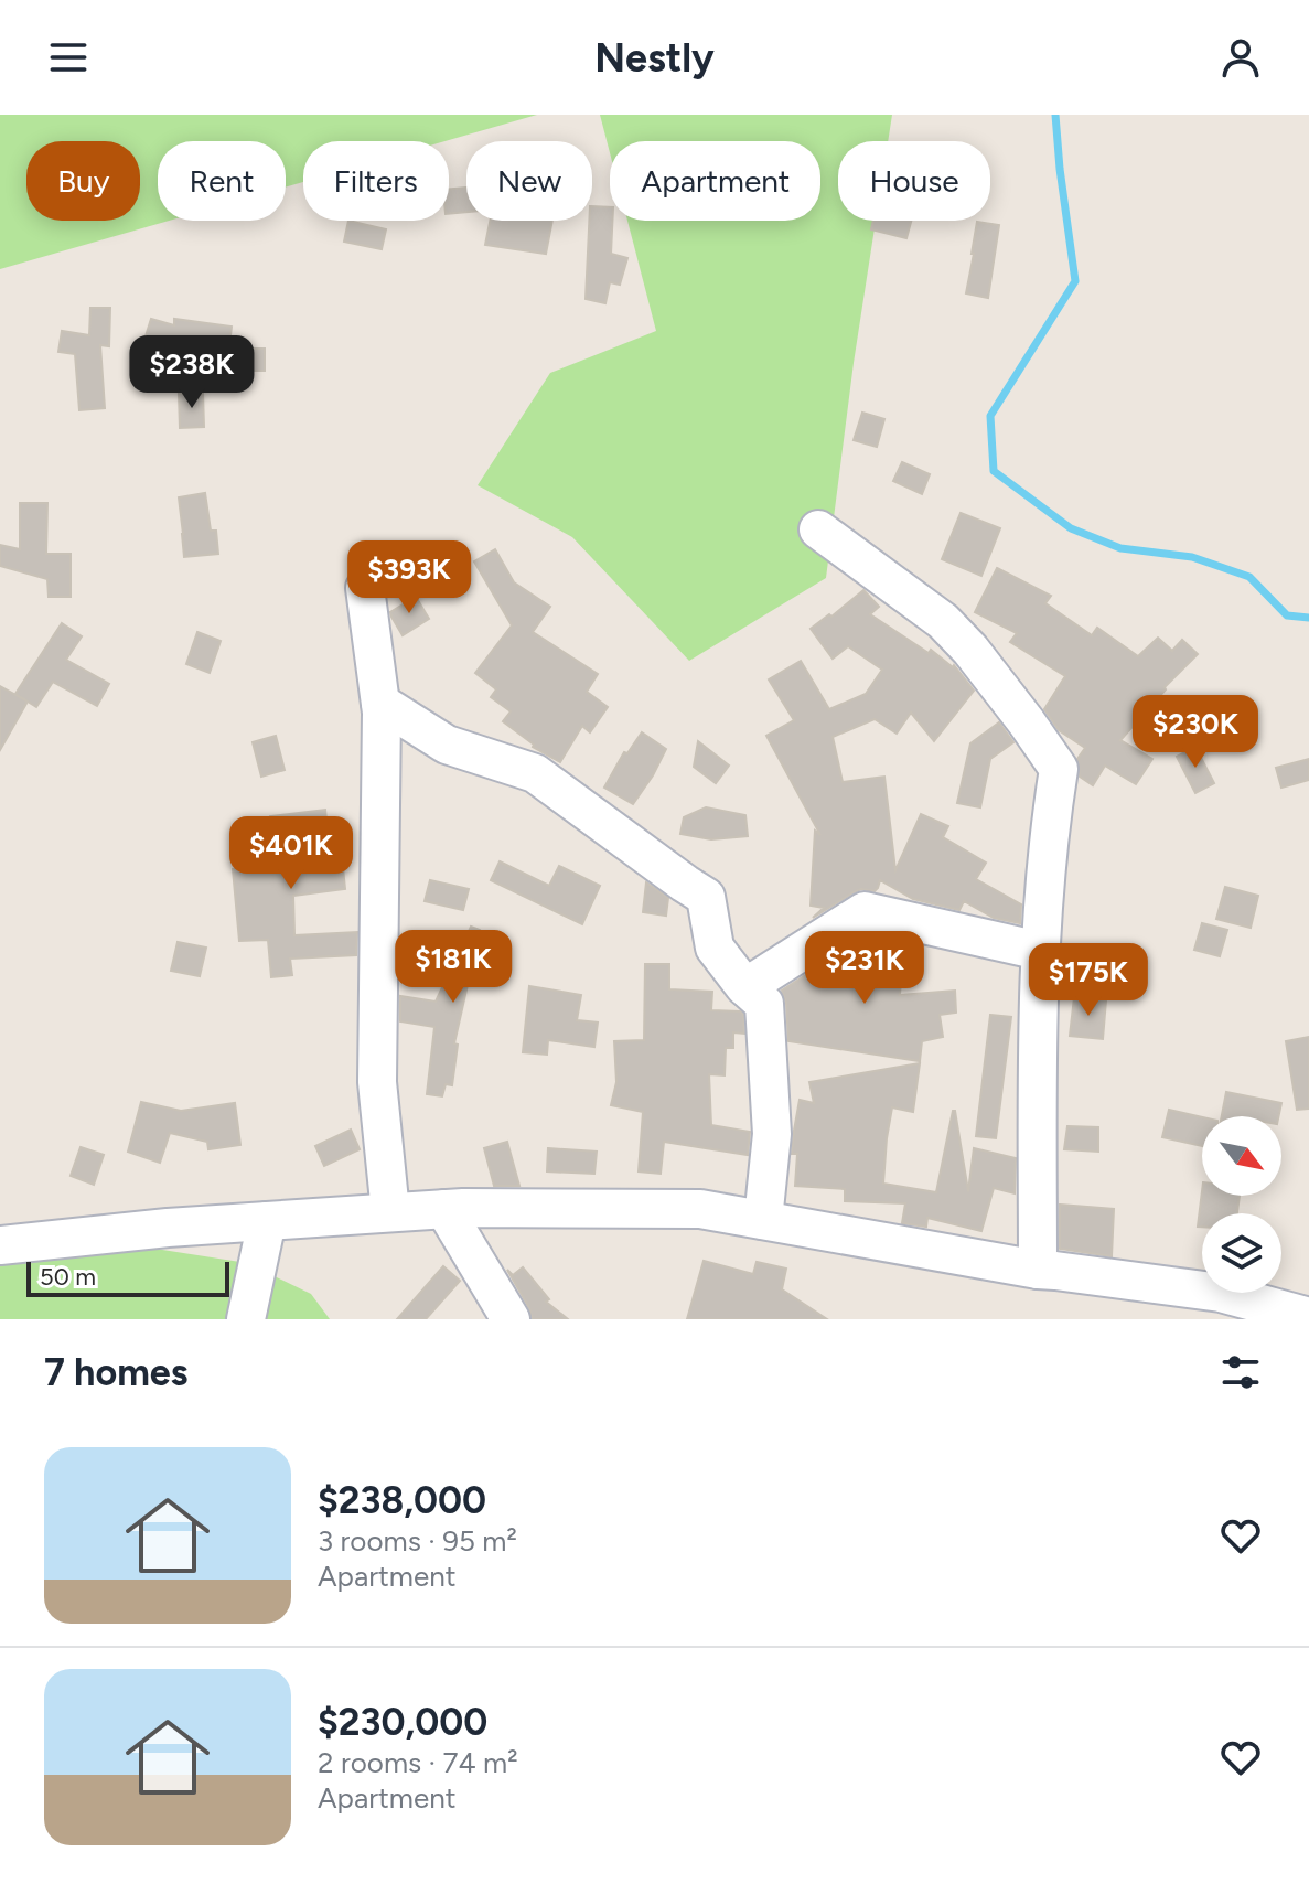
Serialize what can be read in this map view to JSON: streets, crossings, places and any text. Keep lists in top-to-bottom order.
{
  "scale_bar": "50 m",
  "north": "bottom right",
  "page": {
    "header": "Nestly",
    "chip": [
      "Buy",
      "Rent",
      "Filters",
      "New",
      "Apartment",
      "House"
    ],
    "price": [
      "$238K",
      "$393K",
      "$230K",
      "$401K",
      "$181K",
      "$231K",
      "$175K"
    ],
    "scale": "50 m",
    "heading": "7 homes",
    "list": [
      {
        "name": "$238,000",
        "note": "3 rooms · 95 m² · Apartment"
      },
      {
        "name": "$230,000",
        "note": "2 rooms · 74 m² · Apartment"
      }
    ]
  }
}
